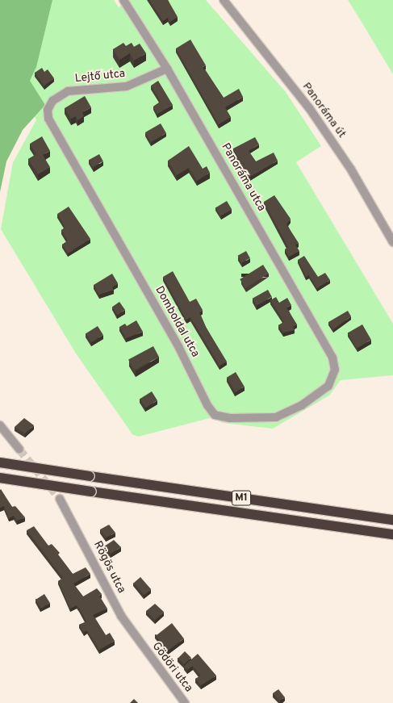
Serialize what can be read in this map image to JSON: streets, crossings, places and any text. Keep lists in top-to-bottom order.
{
  "streets": {
    "highway": ["M1"],
    "street": [
      "Lejtő utca",
      "Panoráma út",
      "Panoráma utca",
      "Domboldal utca",
      "Rögös utca",
      "Gödöri utca"
    ]
  },
  "crossings": [
    ["Lejtő utca", "Panoráma utca"],
    ["Lejtő utca", "Domboldal utca"],
    ["Panoráma utca", "Domboldal utca"],
    ["Rögös utca", "Gödöri utca"]
  ]
}
